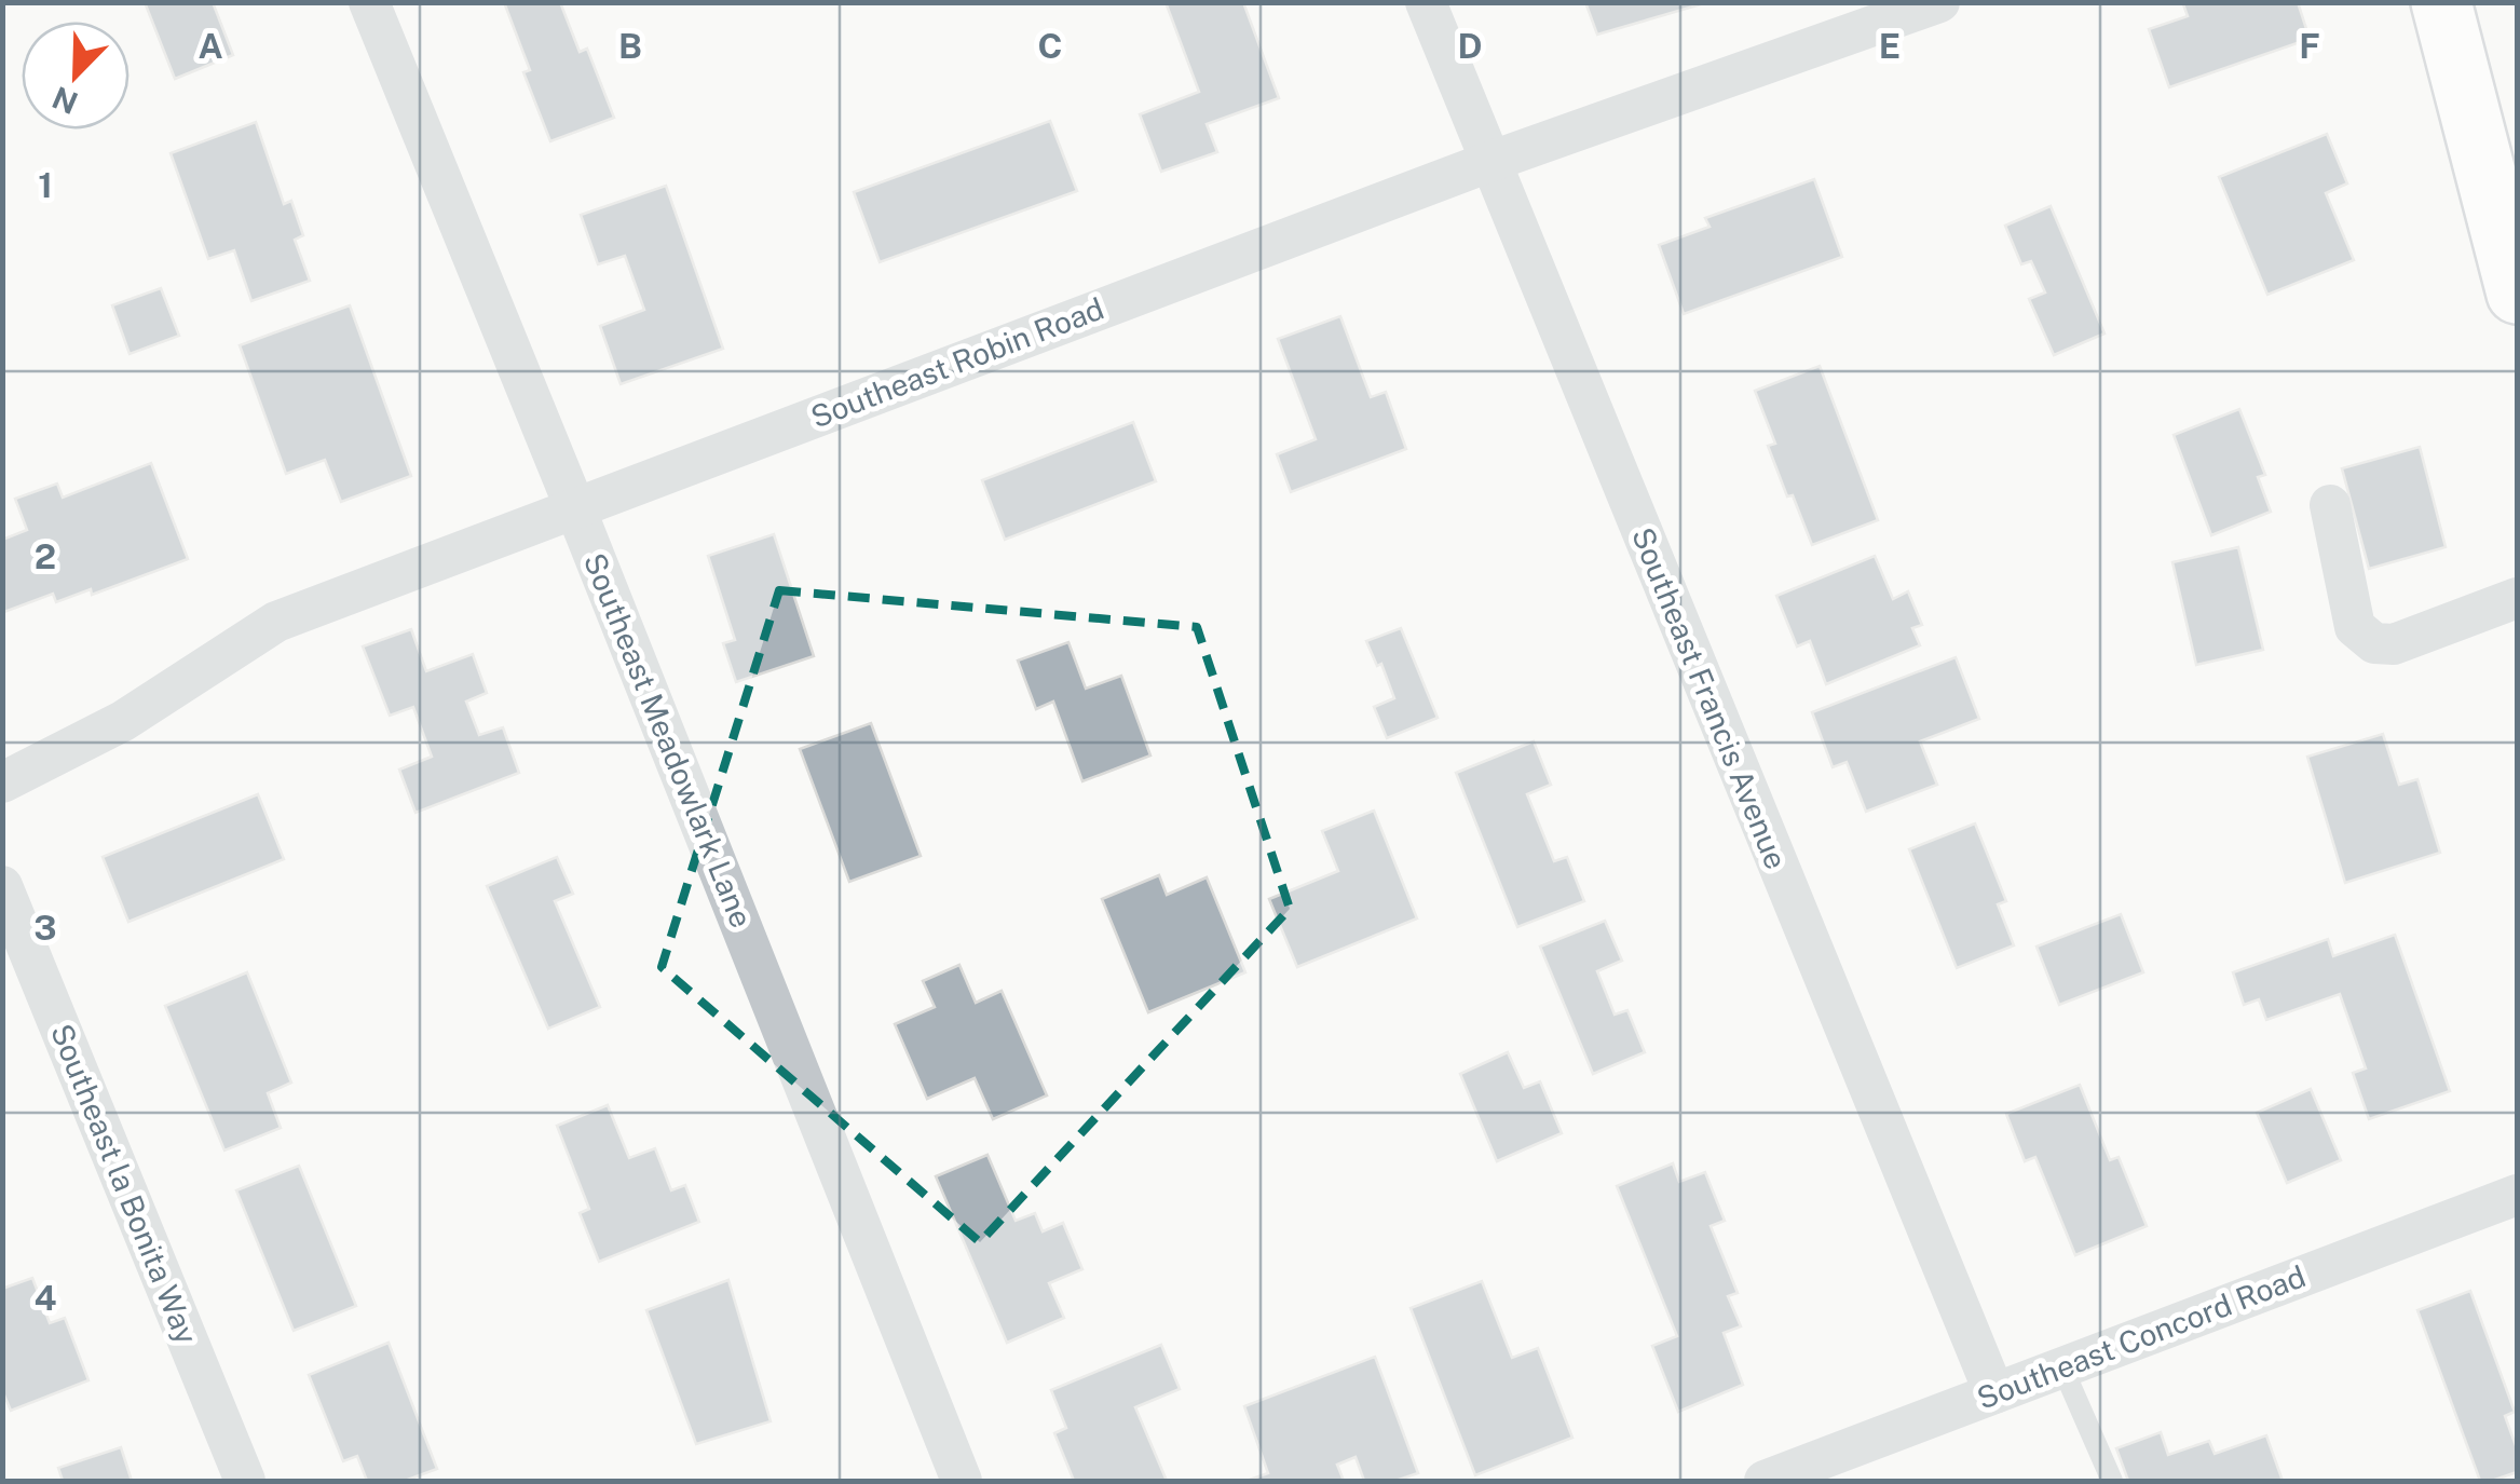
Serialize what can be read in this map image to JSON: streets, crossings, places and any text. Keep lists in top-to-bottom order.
{
  "streets": {
    "street": [
      "Southeast Robin Road",
      "Southeast Francis Avenue",
      "Southeast Meadowlark Lane",
      "Southeast la Bonita Way",
      "Southeast Concord Road"
    ]
  },
  "crossings": [
    ["Southeast Robin Road", "Southeast Francis Avenue"],
    ["Southeast Robin Road", "Southeast Meadowlark Lane"],
    ["Southeast Francis Avenue", "Southeast Concord Road"]
  ],
  "north": "bottom left",
  "grid": {
    "columns": [
      "A",
      "B",
      "C",
      "D",
      "E",
      "F"
    ],
    "rows": [
      "1",
      "2",
      "3",
      "4"
    ]
  }
}
